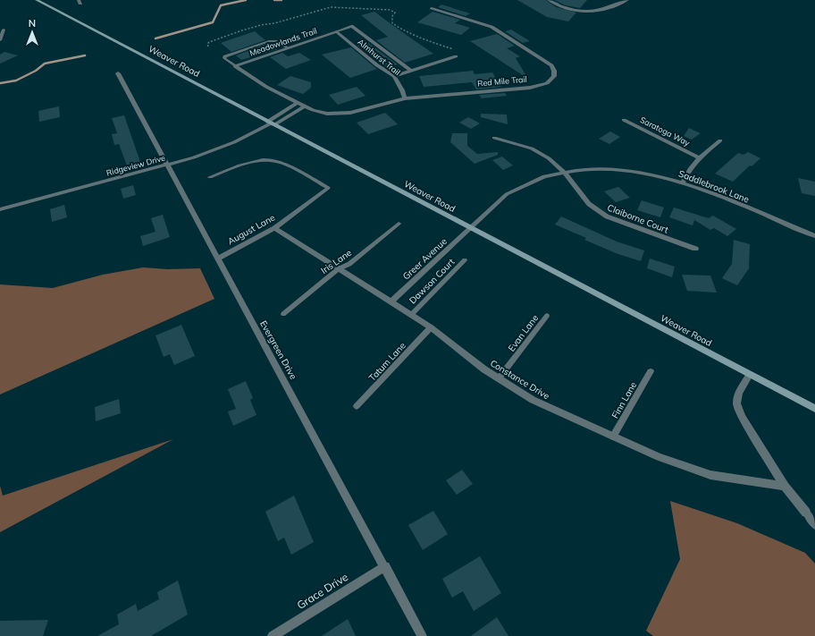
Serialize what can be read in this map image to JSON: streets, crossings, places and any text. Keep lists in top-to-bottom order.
{
  "streets": {
    "main road": ["Weaver Road"],
    "street": [
      "Meadowlands Trail",
      "Almhurst Trail",
      "Red Mile Trail",
      "Saratoga Way",
      "Ridgeview Drive",
      "Saddlebrook Lane",
      "Claiborne Court",
      "August Lane",
      "Greer Avenue",
      "Evergreen Drive",
      "Constance Drive",
      "Grace Drive"
    ],
    "lane": [
      "Iris Lane",
      "Dawson Court",
      "Evan Lane",
      "Tatum Lane",
      "Finn Lane"
    ]
  },
  "crossings": [
    ["Meadowlands Trail", "Almhurst Trail"],
    ["Meadowlands Trail", "Red Mile Trail"],
    ["Almhurst Trail", "Red Mile Trail"],
    ["Weaver Road", "Ridgeview Drive"],
    ["Weaver Road", "Saddlebrook Lane"],
    ["Weaver Road", "Greer Avenue"],
    ["Ridgeview Drive", "Evergreen Drive"],
    ["Saddlebrook Lane", "Claiborne Court"],
    ["Saddlebrook Lane", "Greer Avenue"],
    ["August Lane", "Evergreen Drive"],
    ["August Lane", "Constance Drive"],
    ["Greer Avenue", "Constance Drive"],
    ["Iris Lane", "Constance Drive"],
    ["Dawson Court", "Constance Drive"],
    ["Evan Lane", "Constance Drive"],
    ["Evergreen Drive", "Grace Drive"],
    ["Tatum Lane", "Constance Drive"],
    ["Constance Drive", "Finn Lane"]
  ],
  "north": "top"
}
